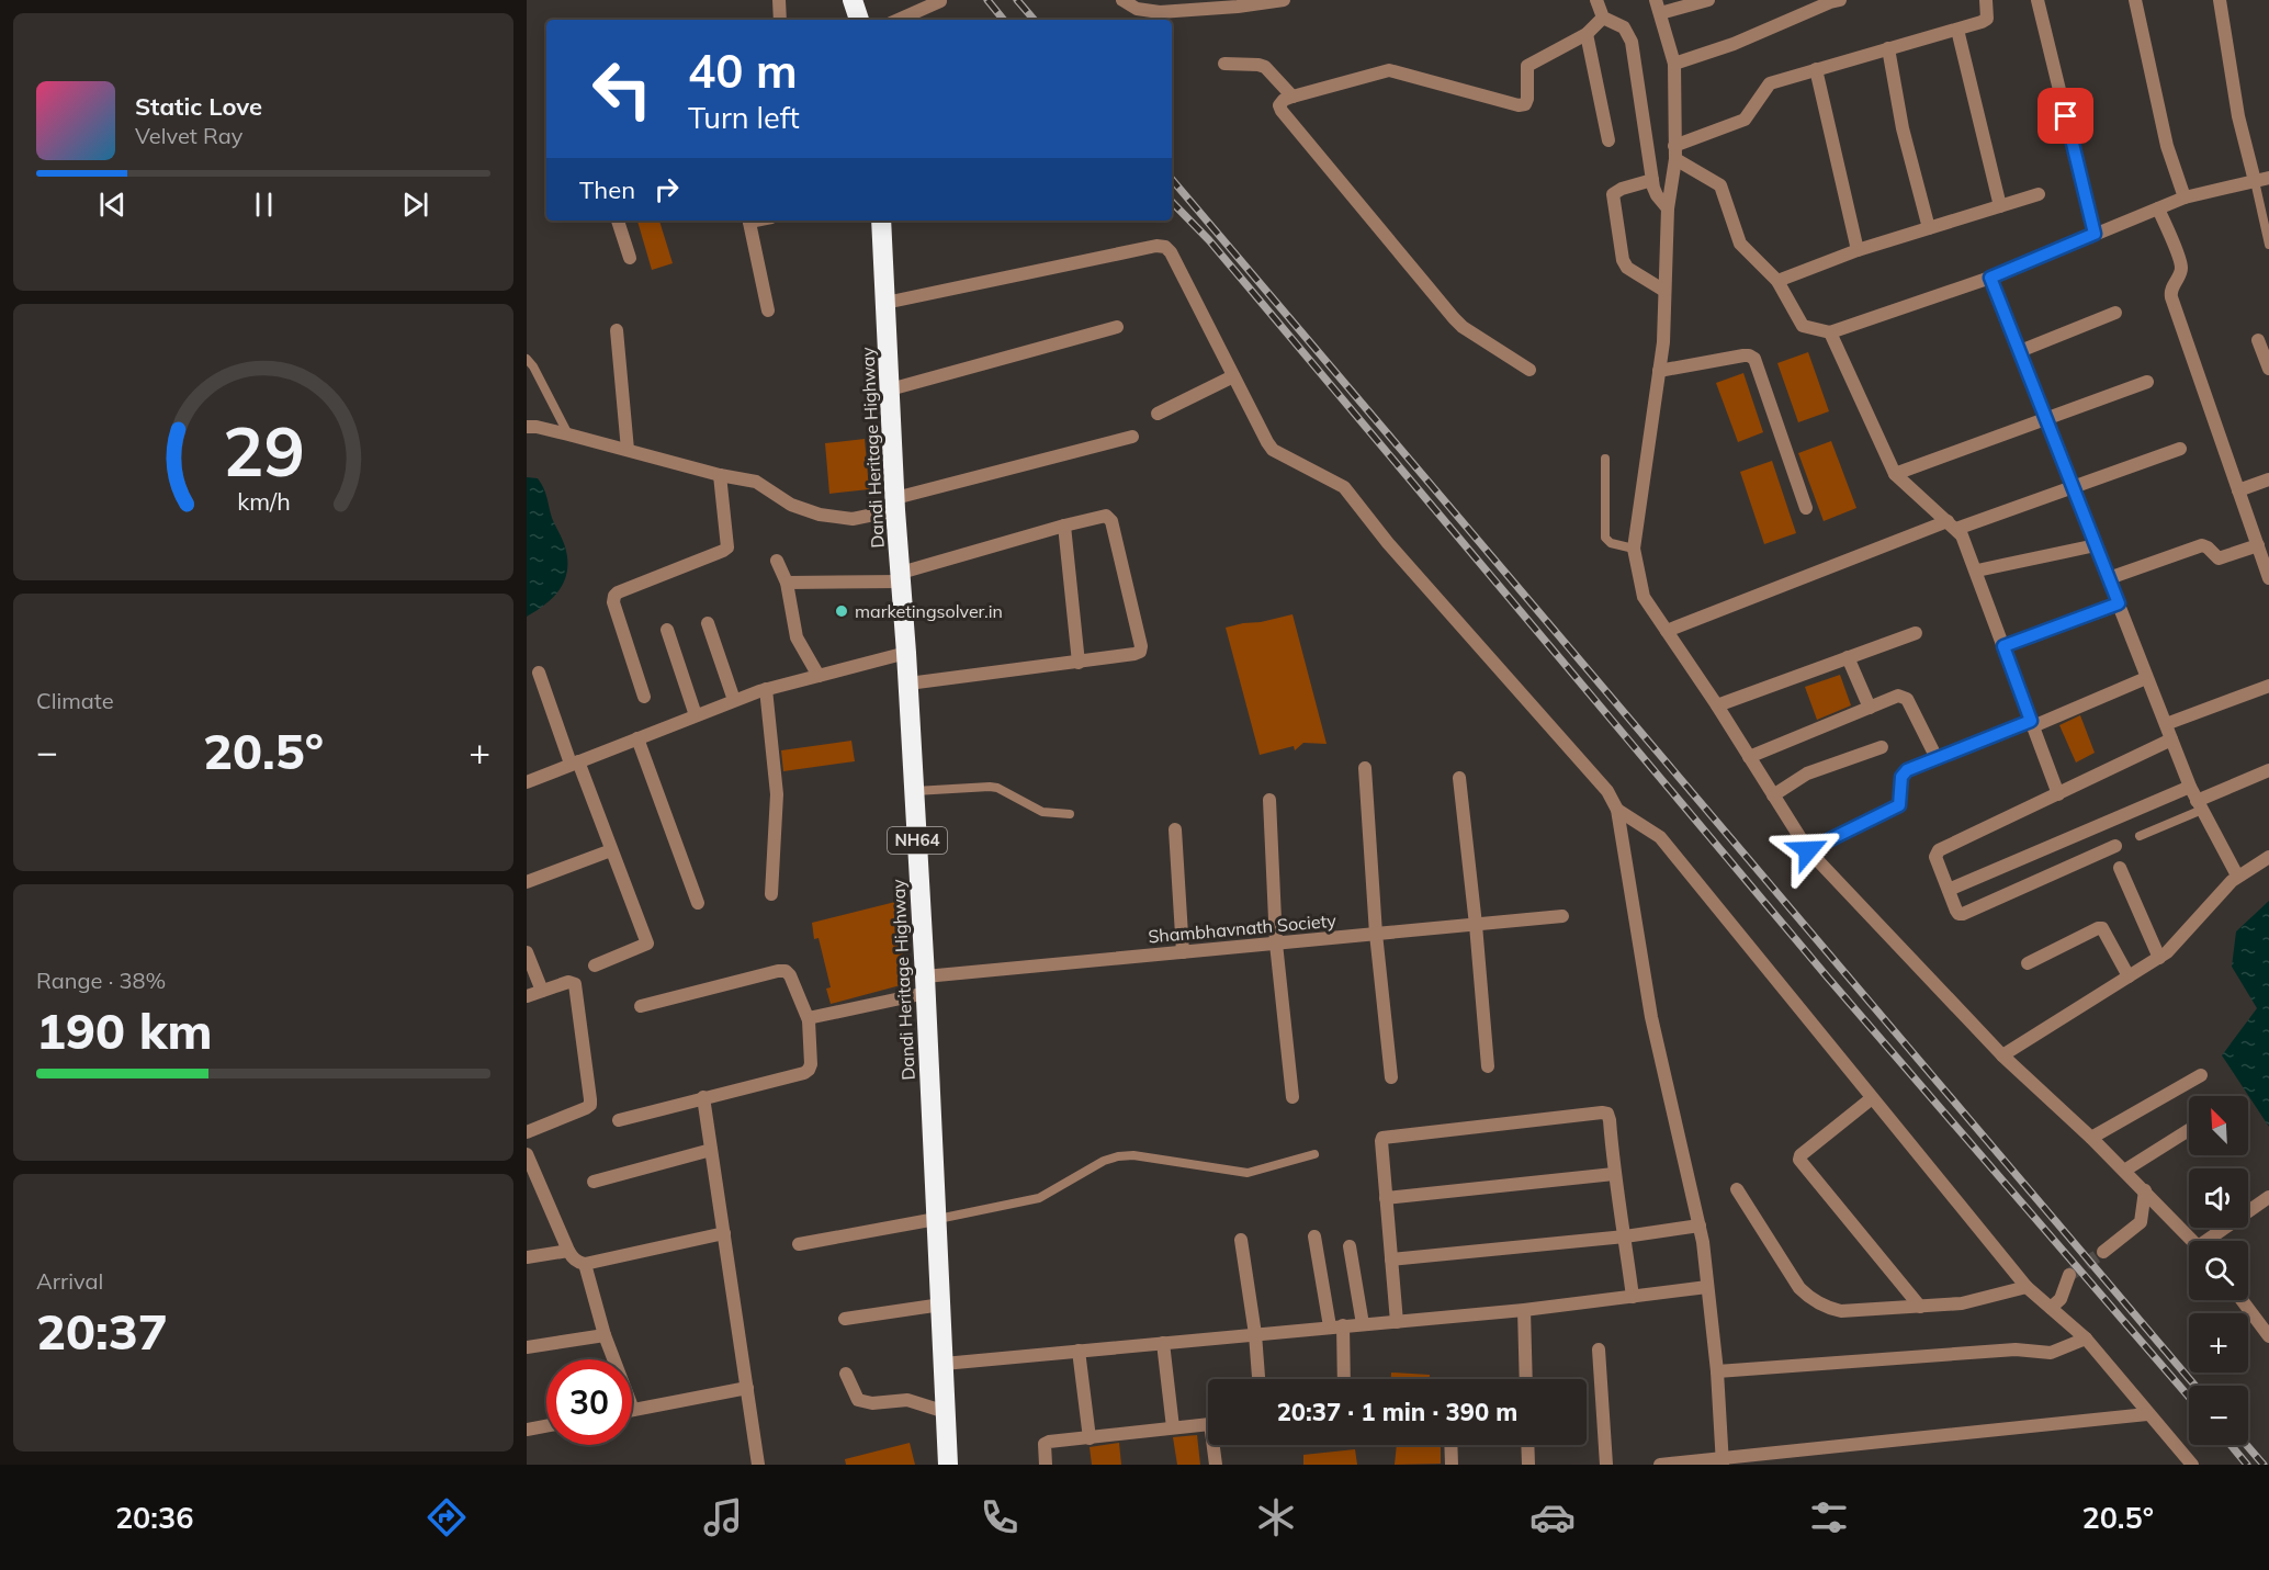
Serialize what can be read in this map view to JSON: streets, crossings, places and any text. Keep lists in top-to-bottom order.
{
  "streets": {
    "highway": ["Dandi Heritage Highway", "NH64"],
    "street": ["Shambhavnath Society"]
  },
  "crossings": [
    ["Dandi Heritage Highway", "Shambhavnath Society"]
  ],
  "places": ["marketingsolver.in"],
  "north": "top left",
  "page": {
    "turn": ["40 m", "Turn left"],
    "song": ["Static Love", "Velvet Ray"],
    "then": "Then",
    "tile": [
      "Climate",
      ["Range · 38%", "190 km"],
      ["Arrival", "20:37"]
    ],
    "heat": ["−", "20.5°", "+"],
    "map_buttons": ["+", "−"],
    "limit": "30",
    "trip": "20:37 · 1 min · 390 m",
    "tabs": ["20:36", "20.5°"],
    "gauge": ["29", "km/h"]
  }
}
